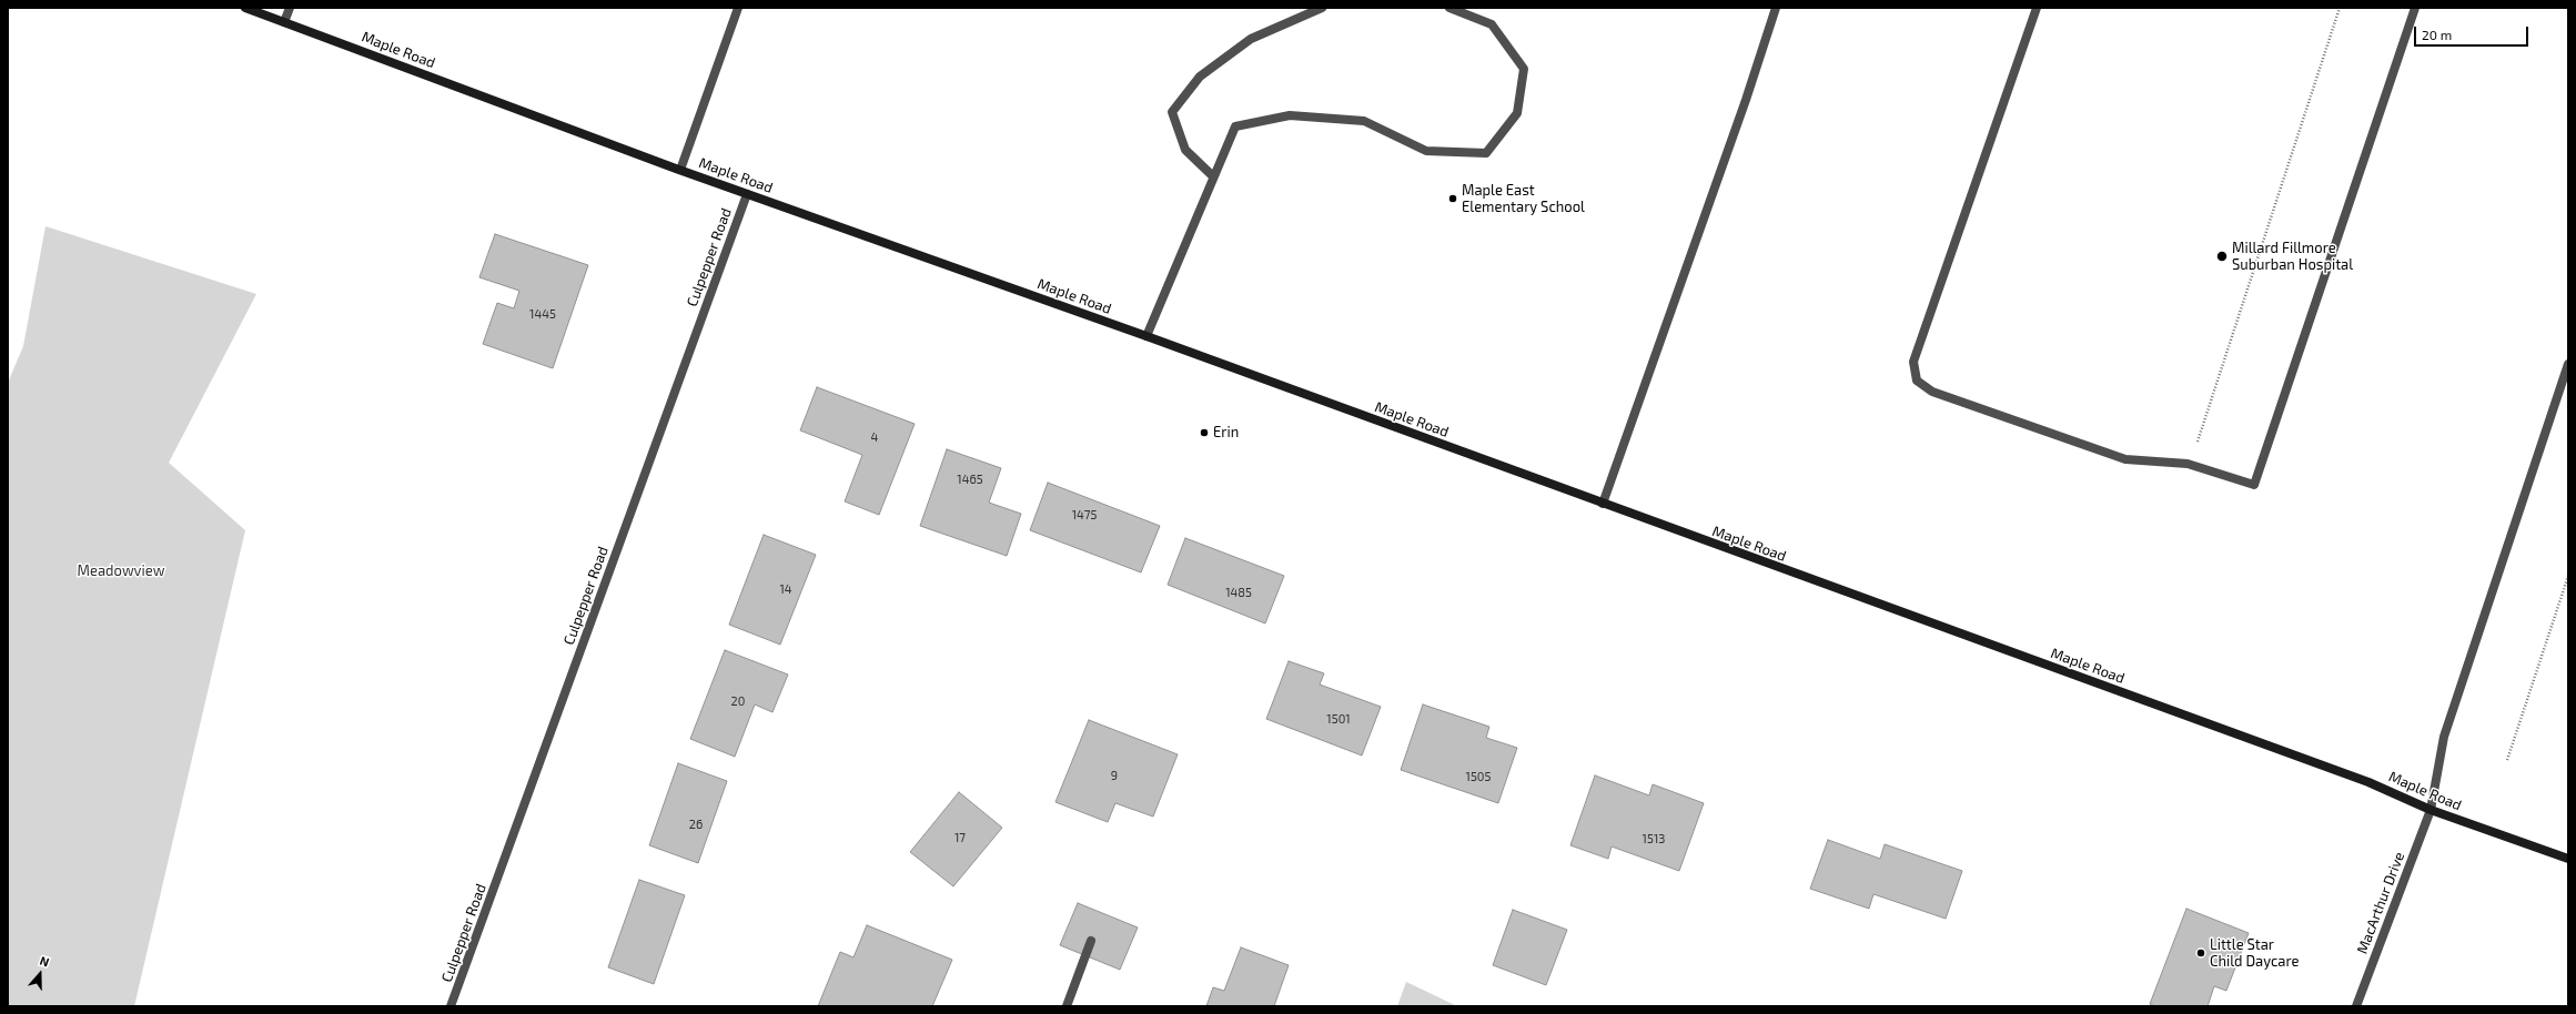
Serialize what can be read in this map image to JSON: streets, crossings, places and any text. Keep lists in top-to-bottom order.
{
  "streets": {
    "main road": ["Maple Road"],
    "street": ["Culpepper Road", "MacArthur Drive"]
  },
  "crossings": [
    ["Maple Road", "Culpepper Road"],
    ["Maple Road", "MacArthur Drive"]
  ],
  "parks": ["Meadowview"],
  "places": [
    "Maple East Elementary School",
    "Millard Fillmore Suburban Hospital",
    "Erin",
    "Little Star Child Daycare"
  ],
  "house_numbers": [
    "1445",
    "4",
    "1465",
    "1475",
    "14",
    "1485",
    "20",
    "1501",
    "9",
    "1505",
    "26",
    "17",
    "1513"
  ],
  "scale_bar": "20 m",
  "north": "top"
}
